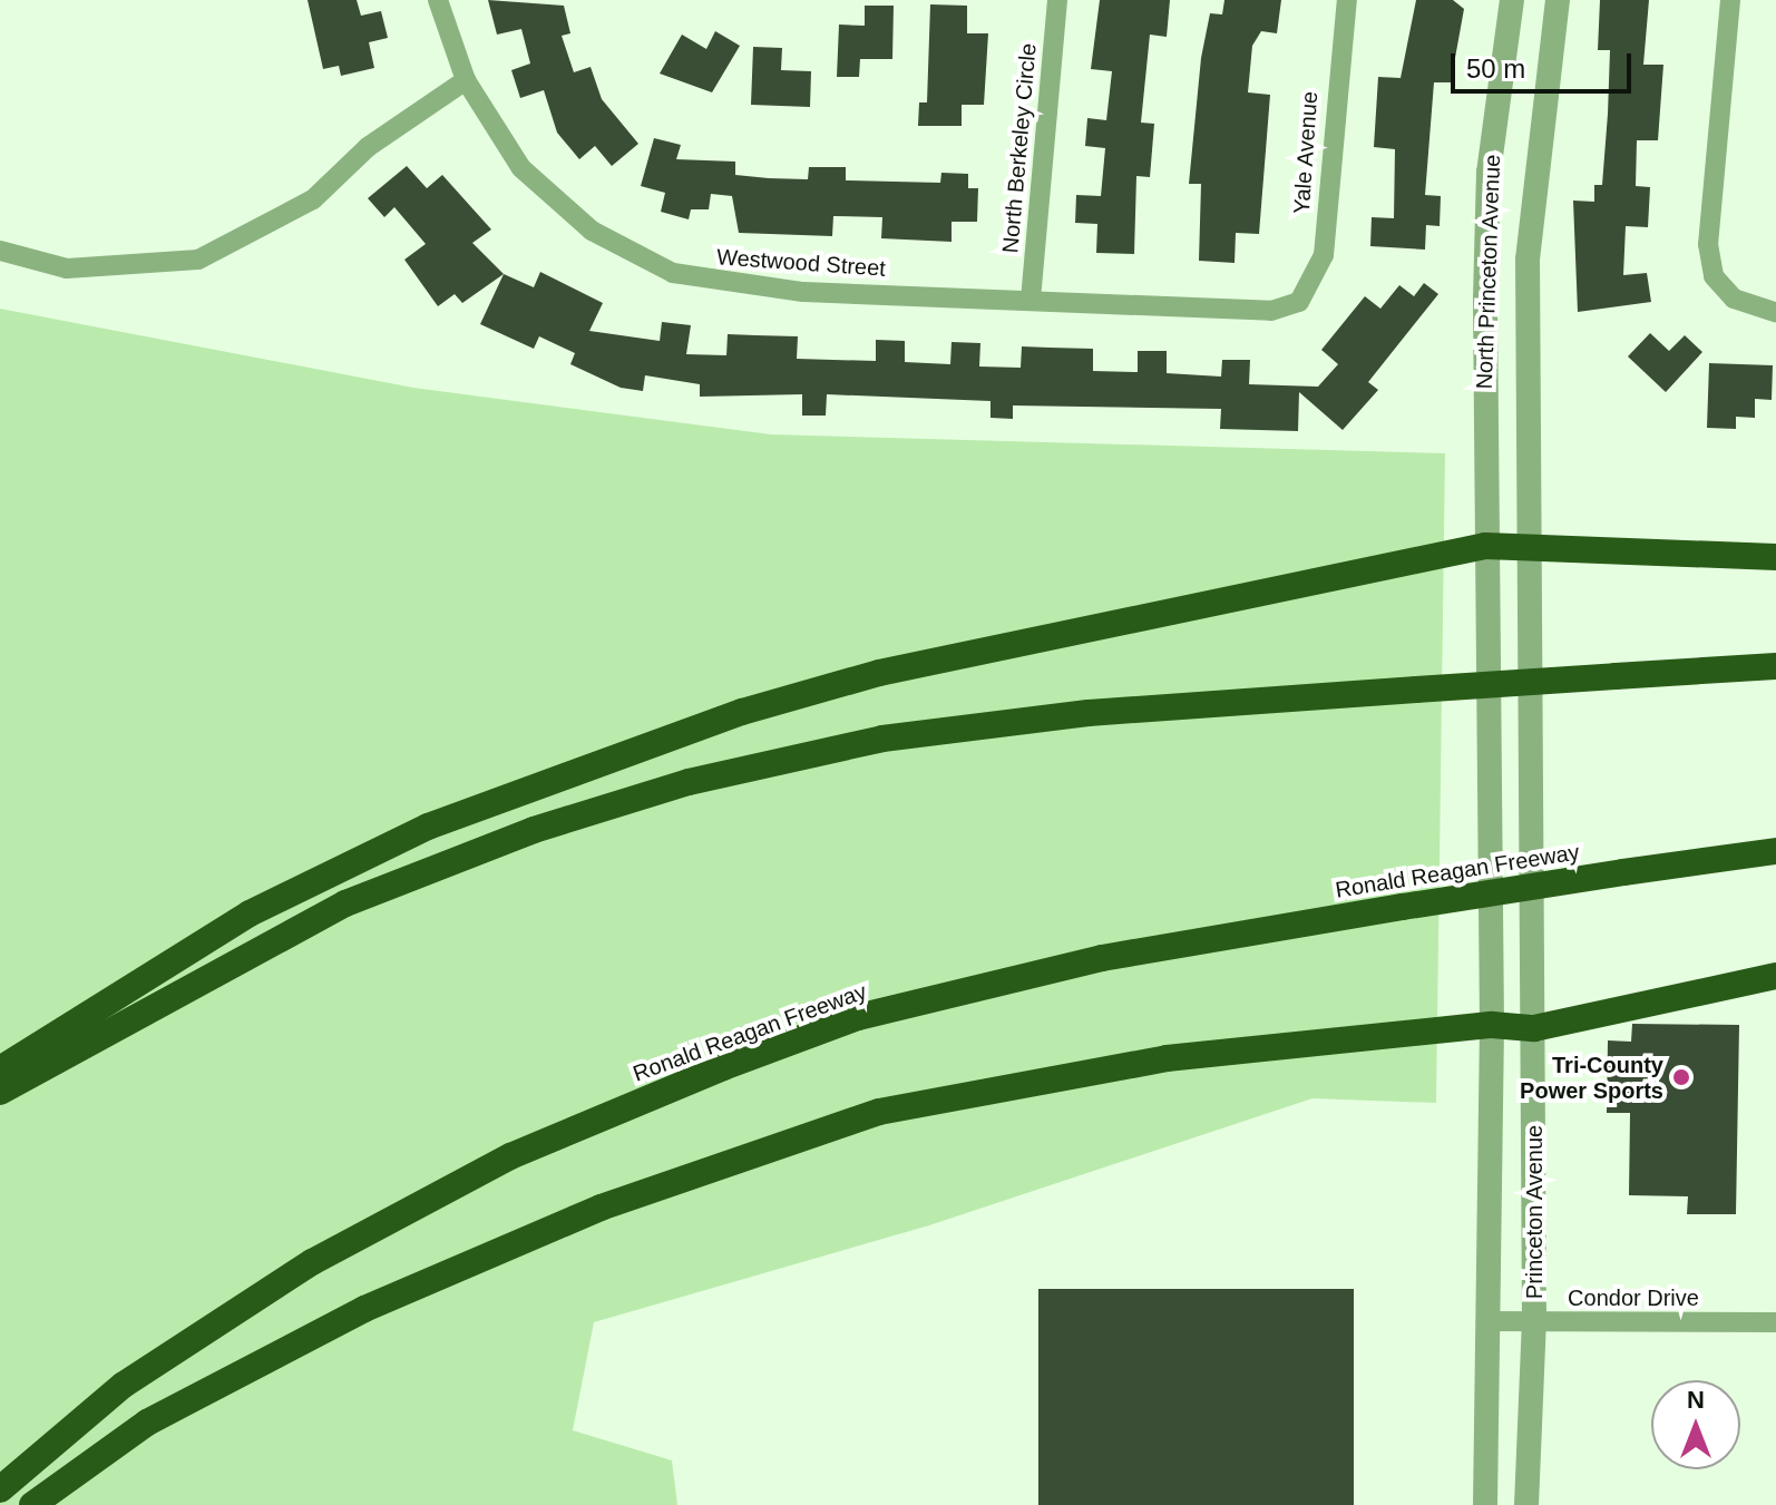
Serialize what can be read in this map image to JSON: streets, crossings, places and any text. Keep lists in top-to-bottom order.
{
  "streets": {
    "highway": ["Ronald Reagan Freeway"],
    "street": [
      "North Berkeley Circle",
      "Yale Avenue",
      "Westwood Street",
      "North Princeton Avenue",
      "Princeton Avenue",
      "Condor Drive"
    ]
  },
  "crossings": [
    ["North Berkeley Circle", "Westwood Street"],
    ["Yale Avenue", "Westwood Street"],
    ["North Princeton Avenue", "Princeton Avenue"],
    ["Princeton Avenue", "Condor Drive"]
  ],
  "places": ["Tri-County Power Sports"],
  "scale_bar": "50 m",
  "north": "top"
}
